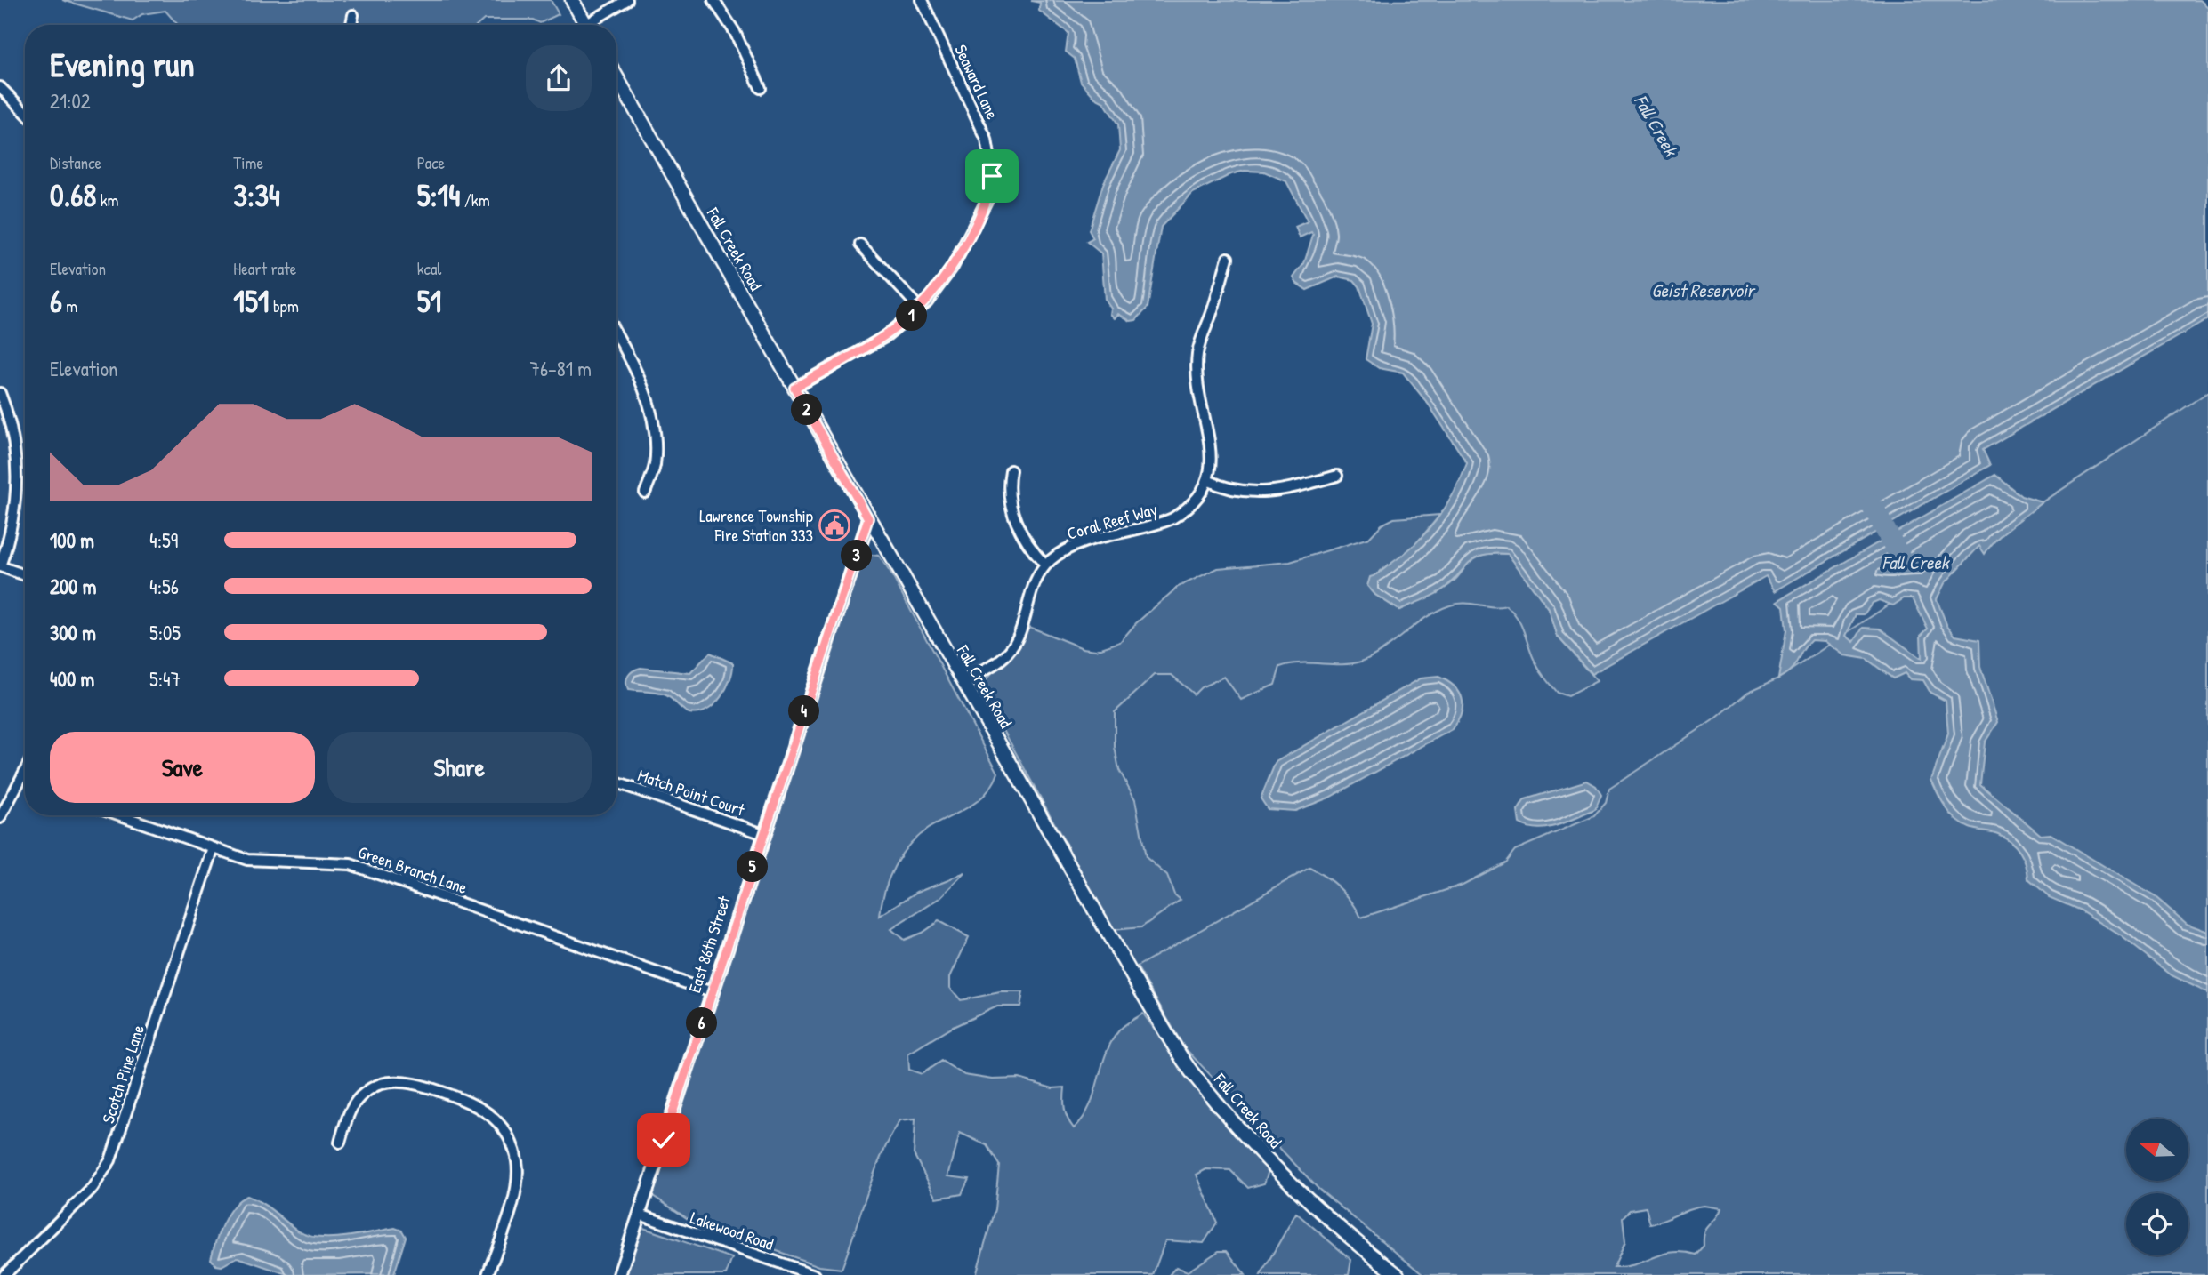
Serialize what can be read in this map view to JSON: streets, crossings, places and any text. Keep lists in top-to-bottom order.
{
  "streets": {
    "main road": ["Fall Creek Road"],
    "street": [
      "Seaward Lane",
      "Coral Reef Way",
      "Match Point Court",
      "Green Branch Lane",
      "East 86th Street",
      "Scotch Pine Lane",
      "Lakewood Road"
    ]
  },
  "crossings": [
    ["Seaward Lane", "Fall Creek Road"],
    ["Fall Creek Road", "Coral Reef Way"],
    ["Fall Creek Road", "East 86th Street"],
    ["Match Point Court", "East 86th Street"],
    ["Green Branch Lane", "East 86th Street"],
    ["Green Branch Lane", "Scotch Pine Lane"],
    ["East 86th Street", "Lakewood Road"]
  ],
  "water": ["Fall Creek", "Geist Reservoir"],
  "places": {
    "public building": ["Lawrence Township Fire Station 333"]
  },
  "north": "left",
  "page": {
    "heading": ["Evening run", "21:02"],
    "stats": [
      ["Distance", "0.68 km"],
      ["Time", "3:34"],
      ["Pace", "5:14 /km"],
      ["Elevation", "6 m"],
      ["Heart rate", "151 bpm"],
      ["kcal", "51"]
    ],
    "pins": [
      "1",
      "2",
      "3",
      "4",
      "5",
      "6"
    ],
    "chart": ["Elevation", "76–81 m"],
    "list": [
      {
        "name": "100 m",
        "note": "4:59"
      },
      {
        "name": "200 m",
        "note": "4:56"
      },
      {
        "name": "300 m",
        "note": "5:05"
      },
      {
        "name": "400 m",
        "note": "5:47"
      }
    ],
    "buttons": ["Save", "Share"]
  }
}
